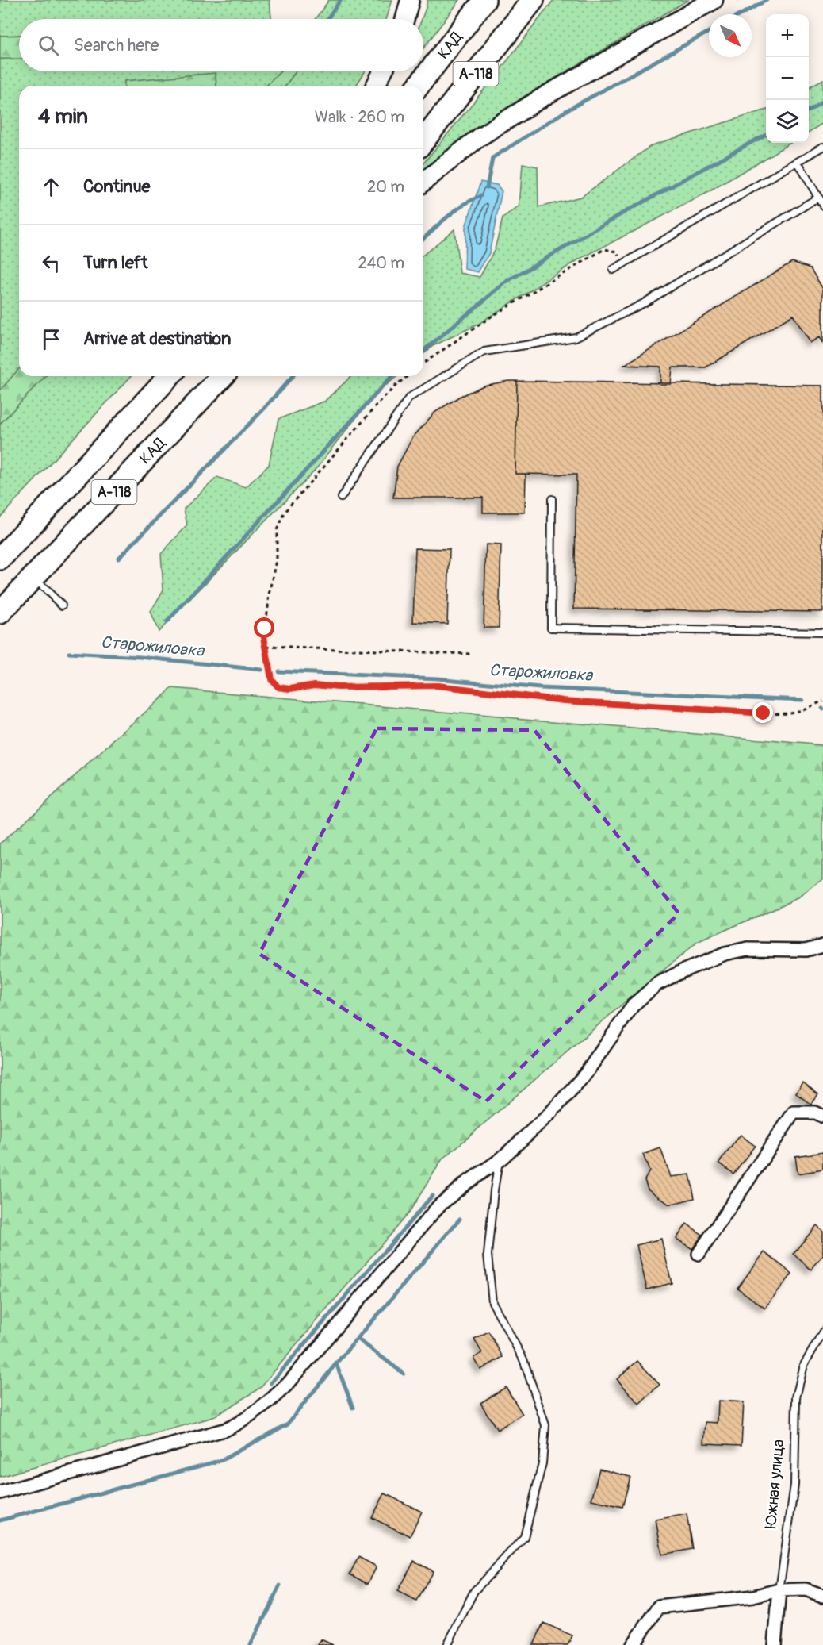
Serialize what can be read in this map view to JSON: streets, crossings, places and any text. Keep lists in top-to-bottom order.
{
  "streets": {
    "highway": ["КАД", "А-118"],
    "street": ["Южная улица"]
  },
  "water": ["Старожиловка"],
  "north": "bottom right",
  "page": {
    "map_buttons": ["+", "−"],
    "search": "Search here",
    "heading": ["4 min", "Walk · 260 m"],
    "list": [
      ["Continue", "20 m"],
      ["Turn left", "240 m"],
      "Arrive at destination"
    ]
  }
}
